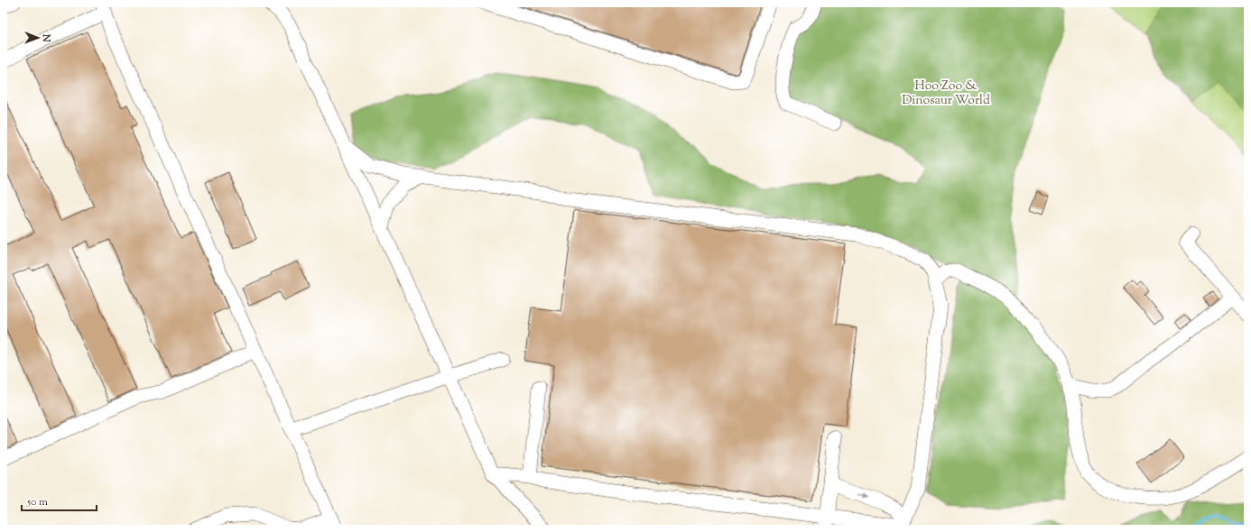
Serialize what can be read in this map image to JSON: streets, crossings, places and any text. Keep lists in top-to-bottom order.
{
  "parks": ["Hoo Zoo & Dinosaur World"],
  "scale_bar": "50 m",
  "north": "right"
}
